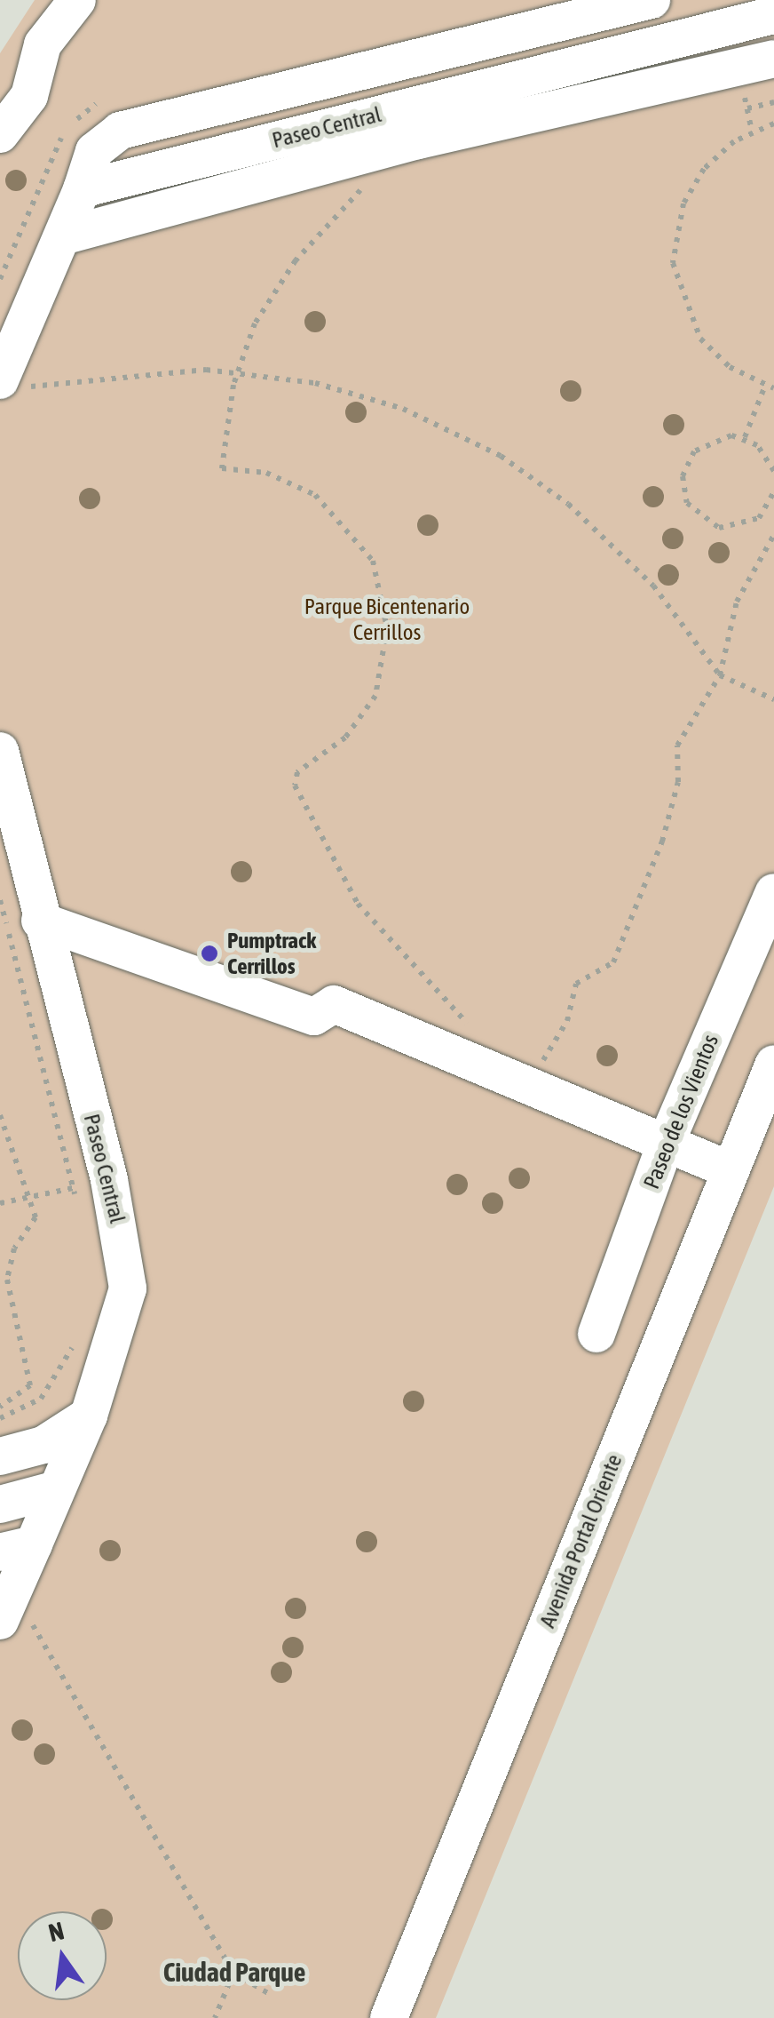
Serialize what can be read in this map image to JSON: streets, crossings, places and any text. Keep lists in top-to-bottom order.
{
  "streets": {
    "street": ["Paseo Central", "Paseo de los Vientos", "Avenida Portal Oriente"]
  },
  "districts": ["Ciudad Parque"],
  "parks": ["Parque Bicentenario Cerrillos"],
  "places": ["Pumptrack Cerrillos"],
  "north": "top"
}
